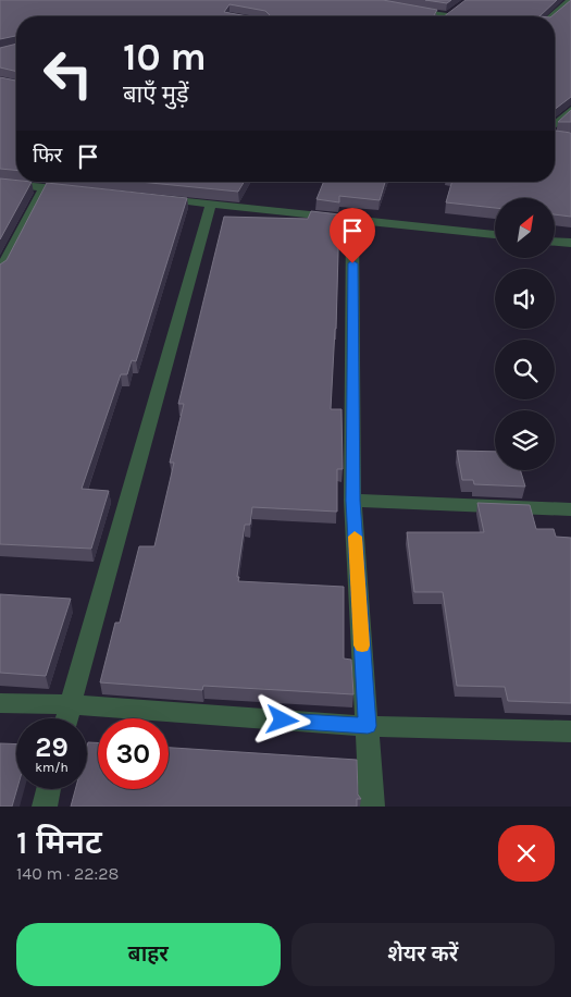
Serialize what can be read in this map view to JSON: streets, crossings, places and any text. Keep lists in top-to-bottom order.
{
  "north": "top right",
  "page": {
    "turn": ["10 m", "बाएँ मुड़ें"],
    "then": "फिर",
    "speed": "29 km/h",
    "limit": "30",
    "heading": ["1 मिनट", "140 m · 22:28"],
    "buttons": ["बाहर", "शेयर करें"]
  }
}
